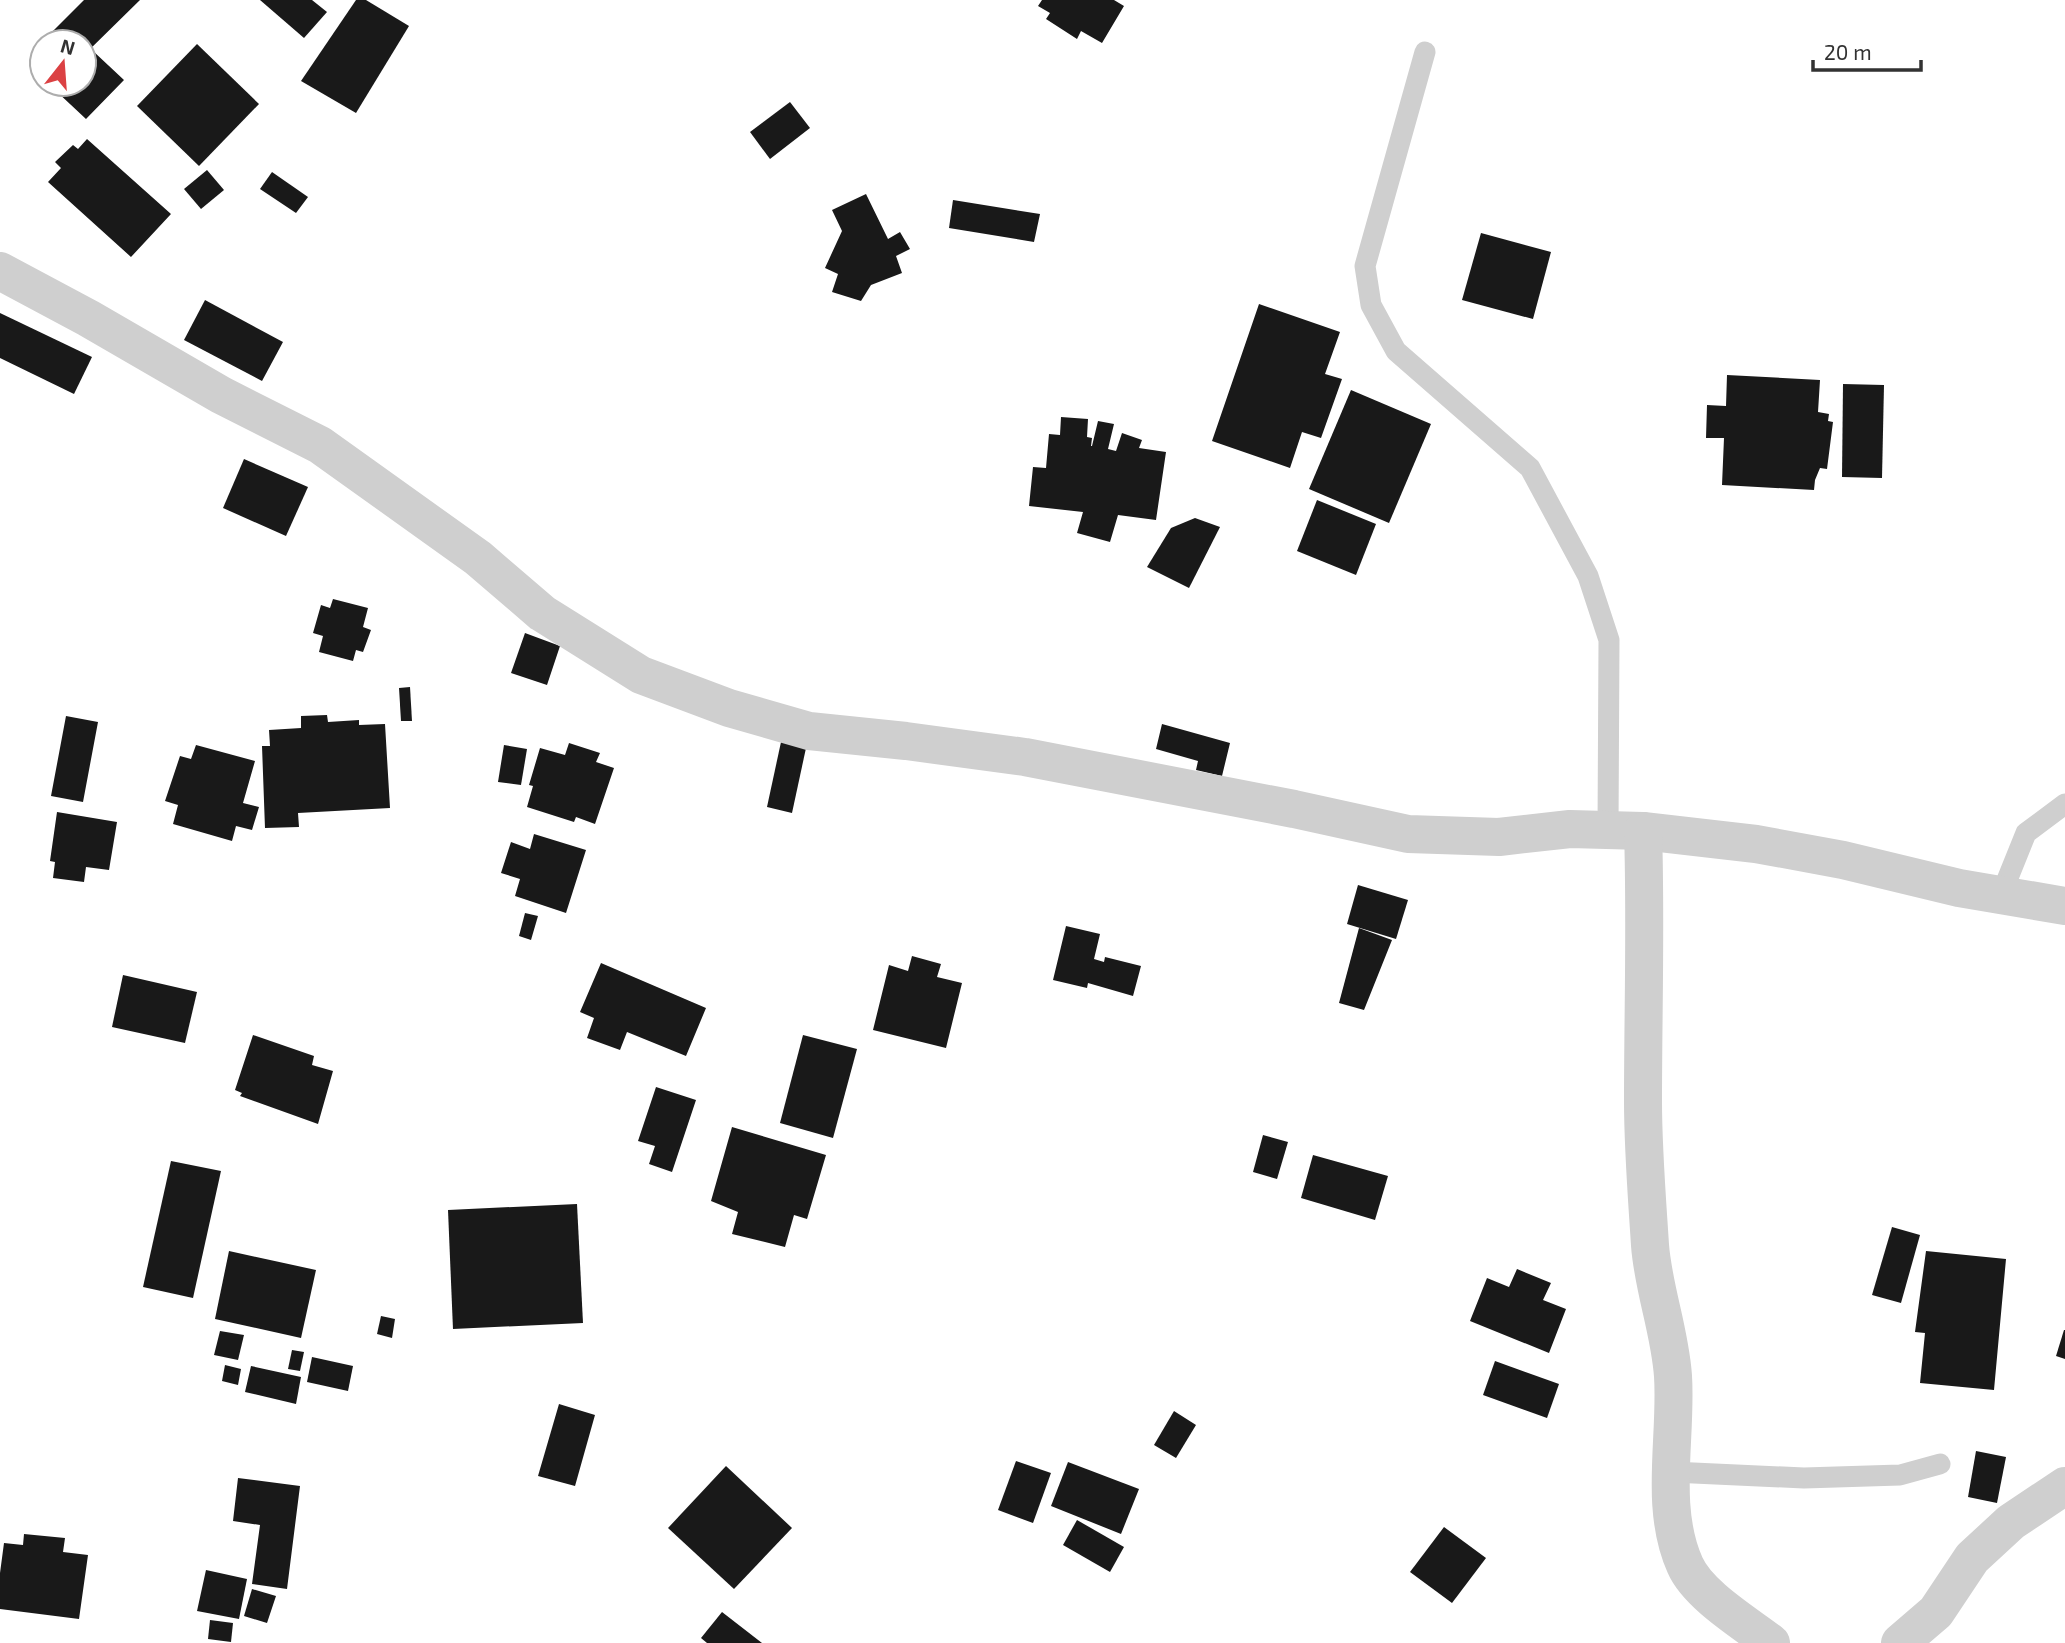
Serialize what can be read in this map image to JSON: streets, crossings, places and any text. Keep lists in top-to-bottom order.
{
  "scale_bar": "20 m",
  "north": "top"
}
